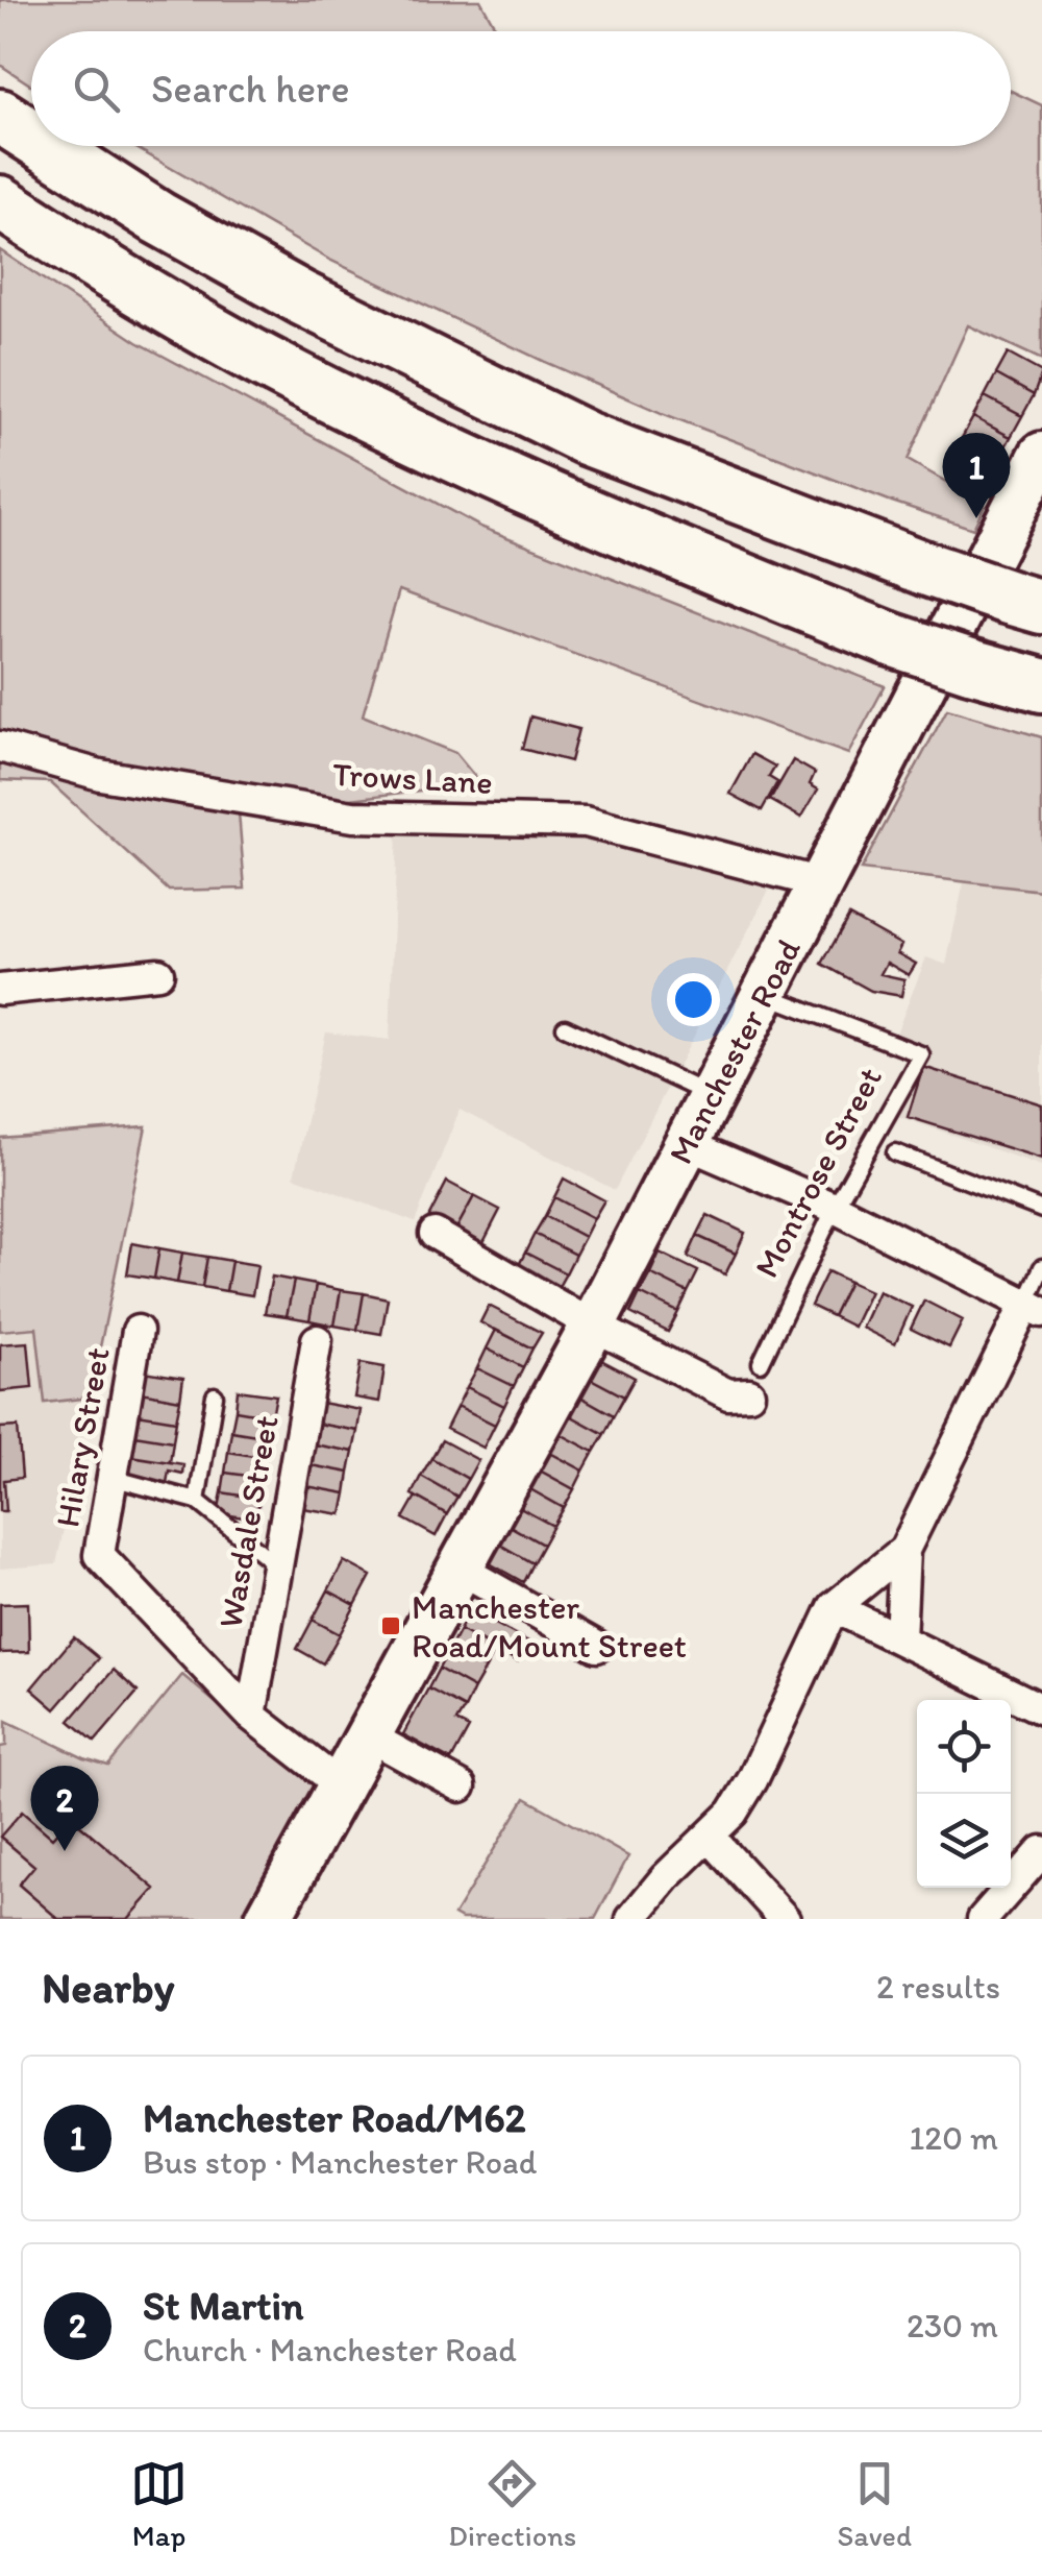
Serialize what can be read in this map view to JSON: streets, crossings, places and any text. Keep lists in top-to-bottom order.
{
  "streets": {
    "main road": ["Manchester Road"],
    "street": ["Trows Lane", "Hilary Street", "Wasdale Street"],
    "lane": ["Montrose Street"]
  },
  "crossings": [
    ["Trows Lane", "Manchester Road"],
    ["Manchester Road", "Montrose Street"],
    ["Hilary Street", "Wasdale Street"]
  ],
  "places": {
    "transit": ["Manchester Road/Mount Street"]
  },
  "page": {
    "search": "Search here",
    "pins": ["1", "2"],
    "heading": ["Nearby", "2 results"],
    "list": [
      {
        "mark": "1",
        "name": "Manchester Road/M62",
        "note": "Bus stop · Manchester Road",
        "value": "120 m"
      },
      {
        "mark": "2",
        "name": "St Martin",
        "note": "Church · Manchester Road",
        "value": "230 m"
      }
    ],
    "nav": ["Map", "Directions", "Saved"]
  }
}
